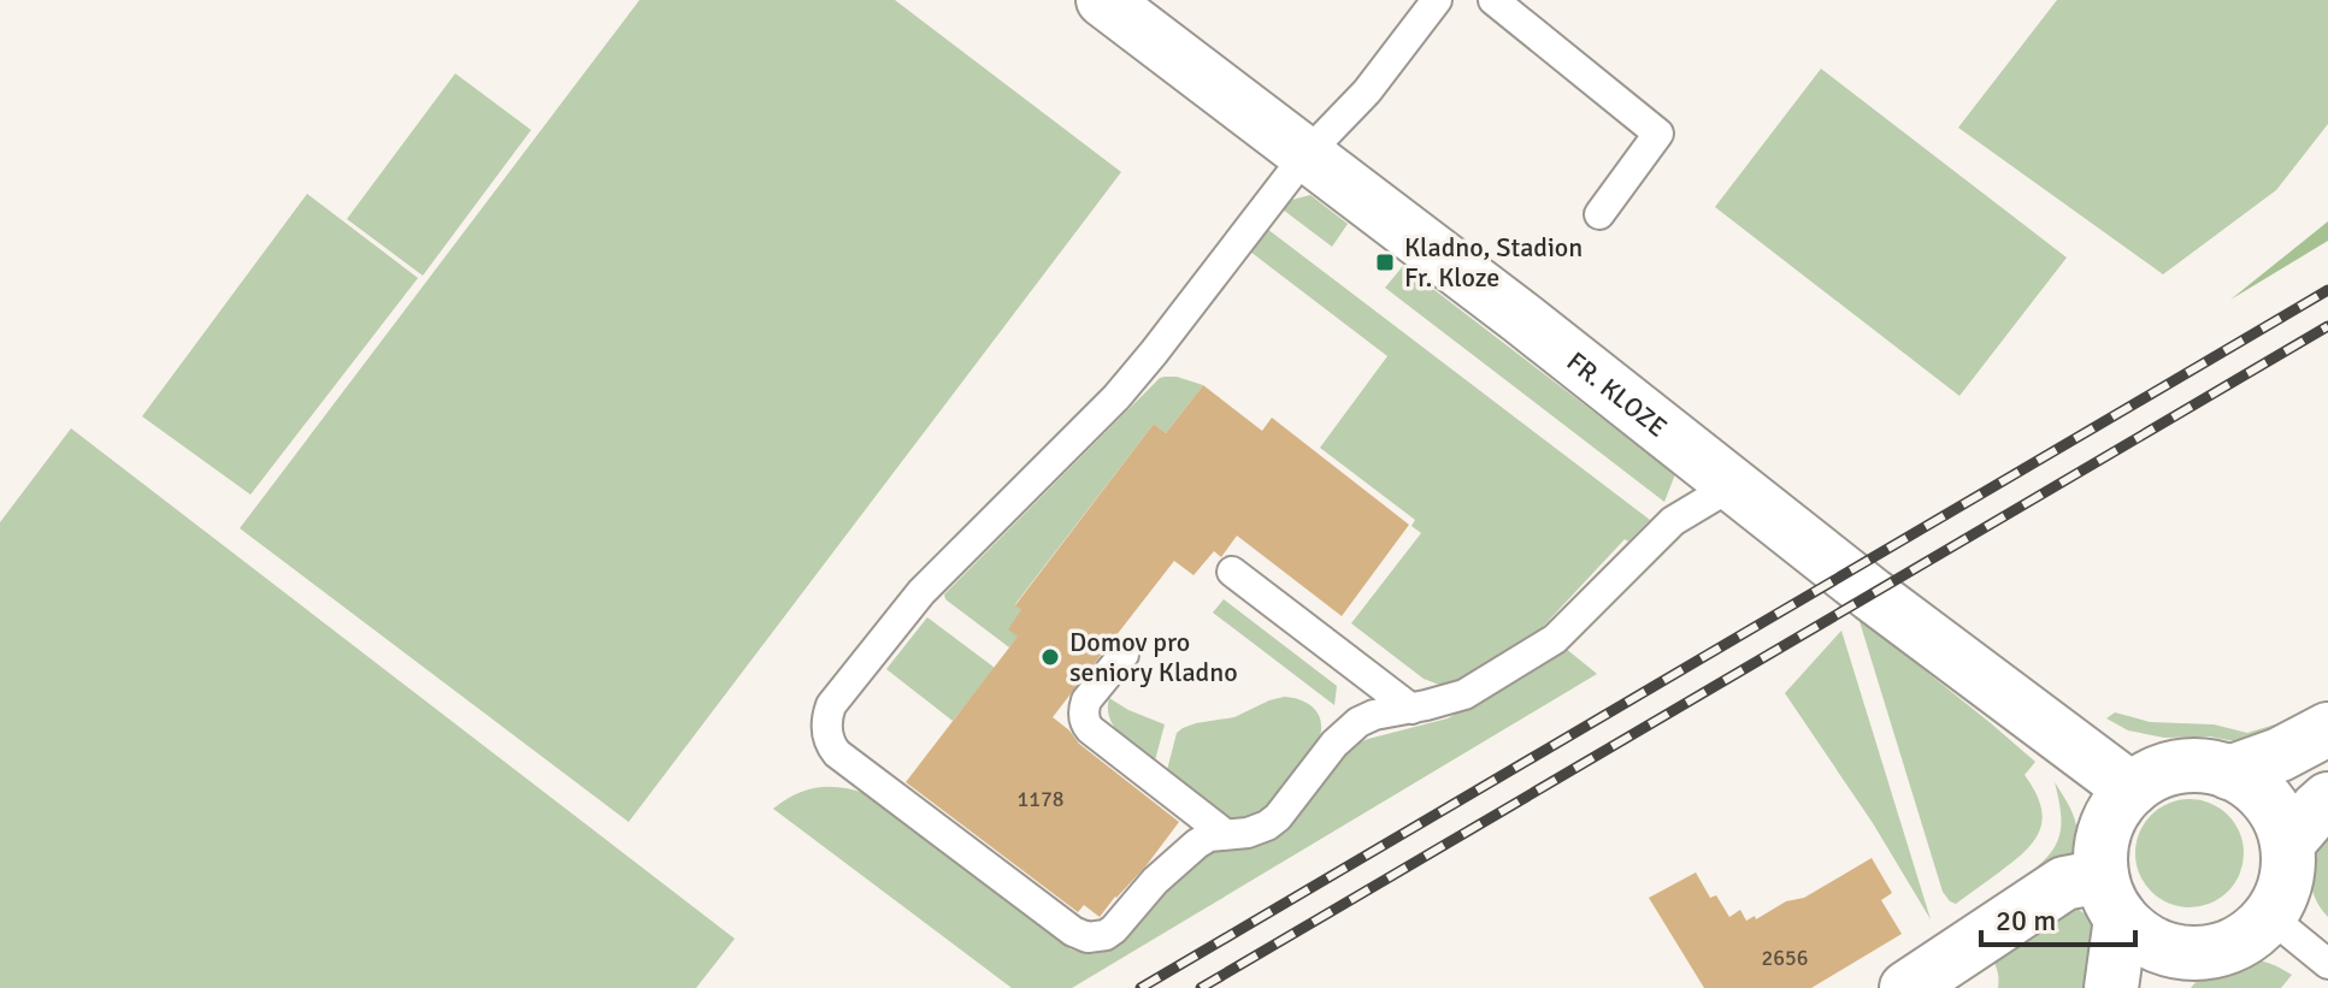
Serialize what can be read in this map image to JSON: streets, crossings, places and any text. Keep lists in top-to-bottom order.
{
  "streets": {
    "street": ["FR. KLOZE"]
  },
  "places": {
    "transit": ["Kladno, Stadion Fr. Kloze"],
    "other": ["Domov pro seniory Kladno"]
  },
  "house_numbers": ["1178", "2656"],
  "scale_bar": "20 m"
}
